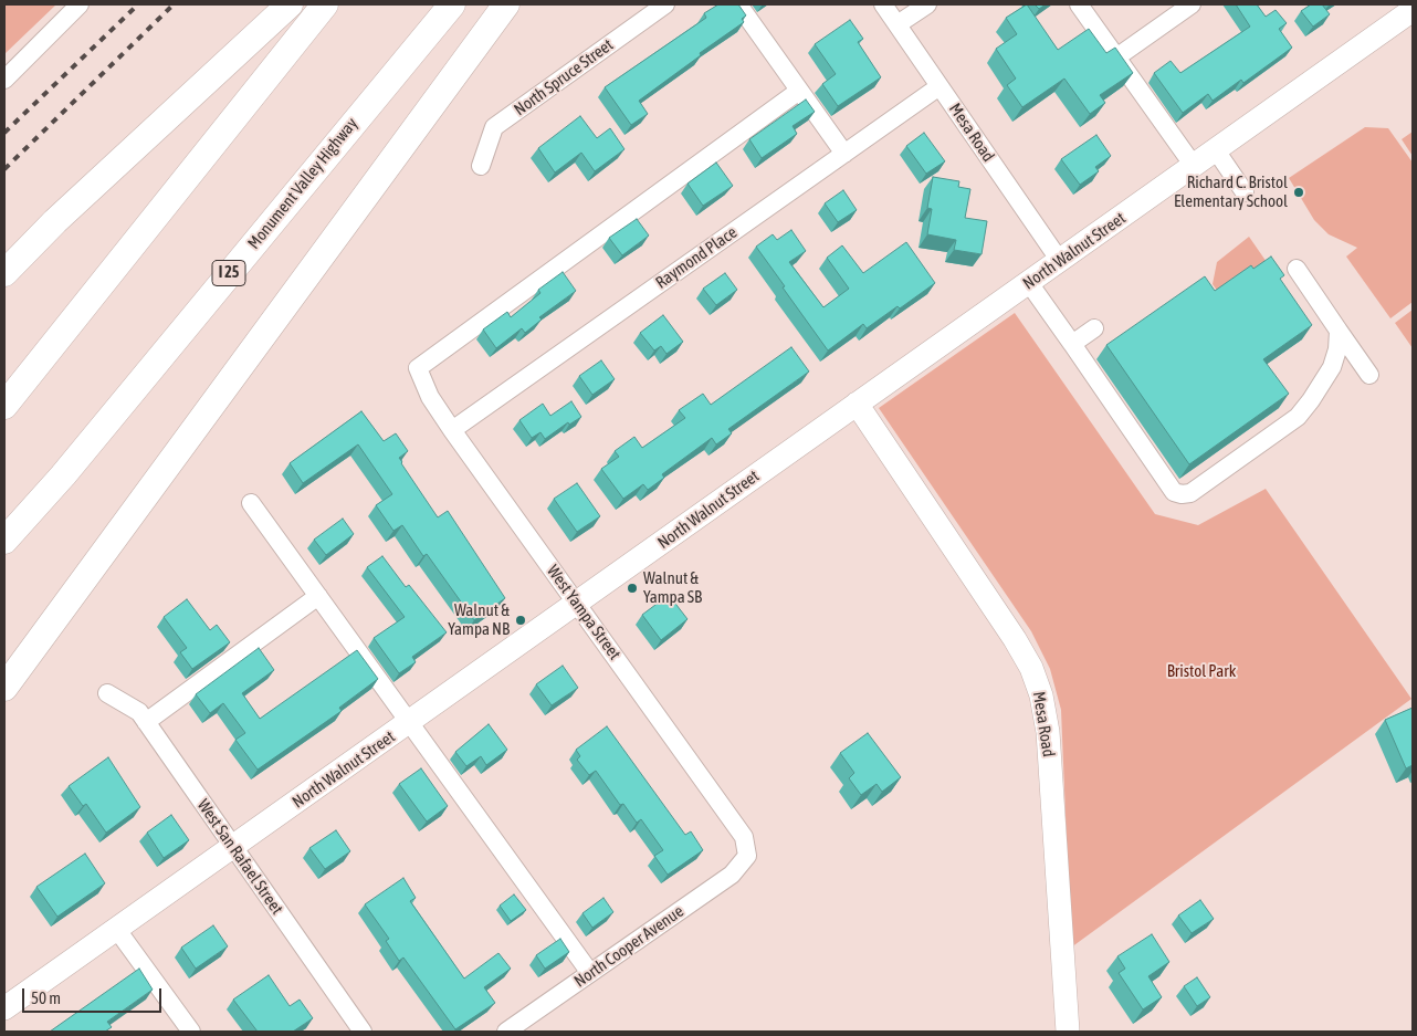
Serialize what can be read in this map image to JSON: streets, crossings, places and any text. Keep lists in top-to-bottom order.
{
  "streets": {
    "highway": ["Monument Valley Highway", "I 25"],
    "main road": ["Mesa Road", "North Walnut Street"],
    "street": [
      "North Spruce Street",
      "Raymond Place",
      "West Yampa Street",
      "West San Rafael Street",
      "North Cooper Avenue"
    ]
  },
  "crossings": [
    ["Mesa Road", "North Walnut Street"],
    ["Mesa Road", "Raymond Place"],
    ["North Walnut Street", "West Yampa Street"],
    ["North Walnut Street", "West San Rafael Street"],
    ["Raymond Place", "West Yampa Street"],
    ["West Yampa Street", "North Cooper Avenue"]
  ],
  "parks": ["Bristol Park"],
  "places": ["Richard C. Bristol Elementary School", "Walnut & Yampa SB", "Walnut & Yampa NB"],
  "scale_bar": "50 m"
}
